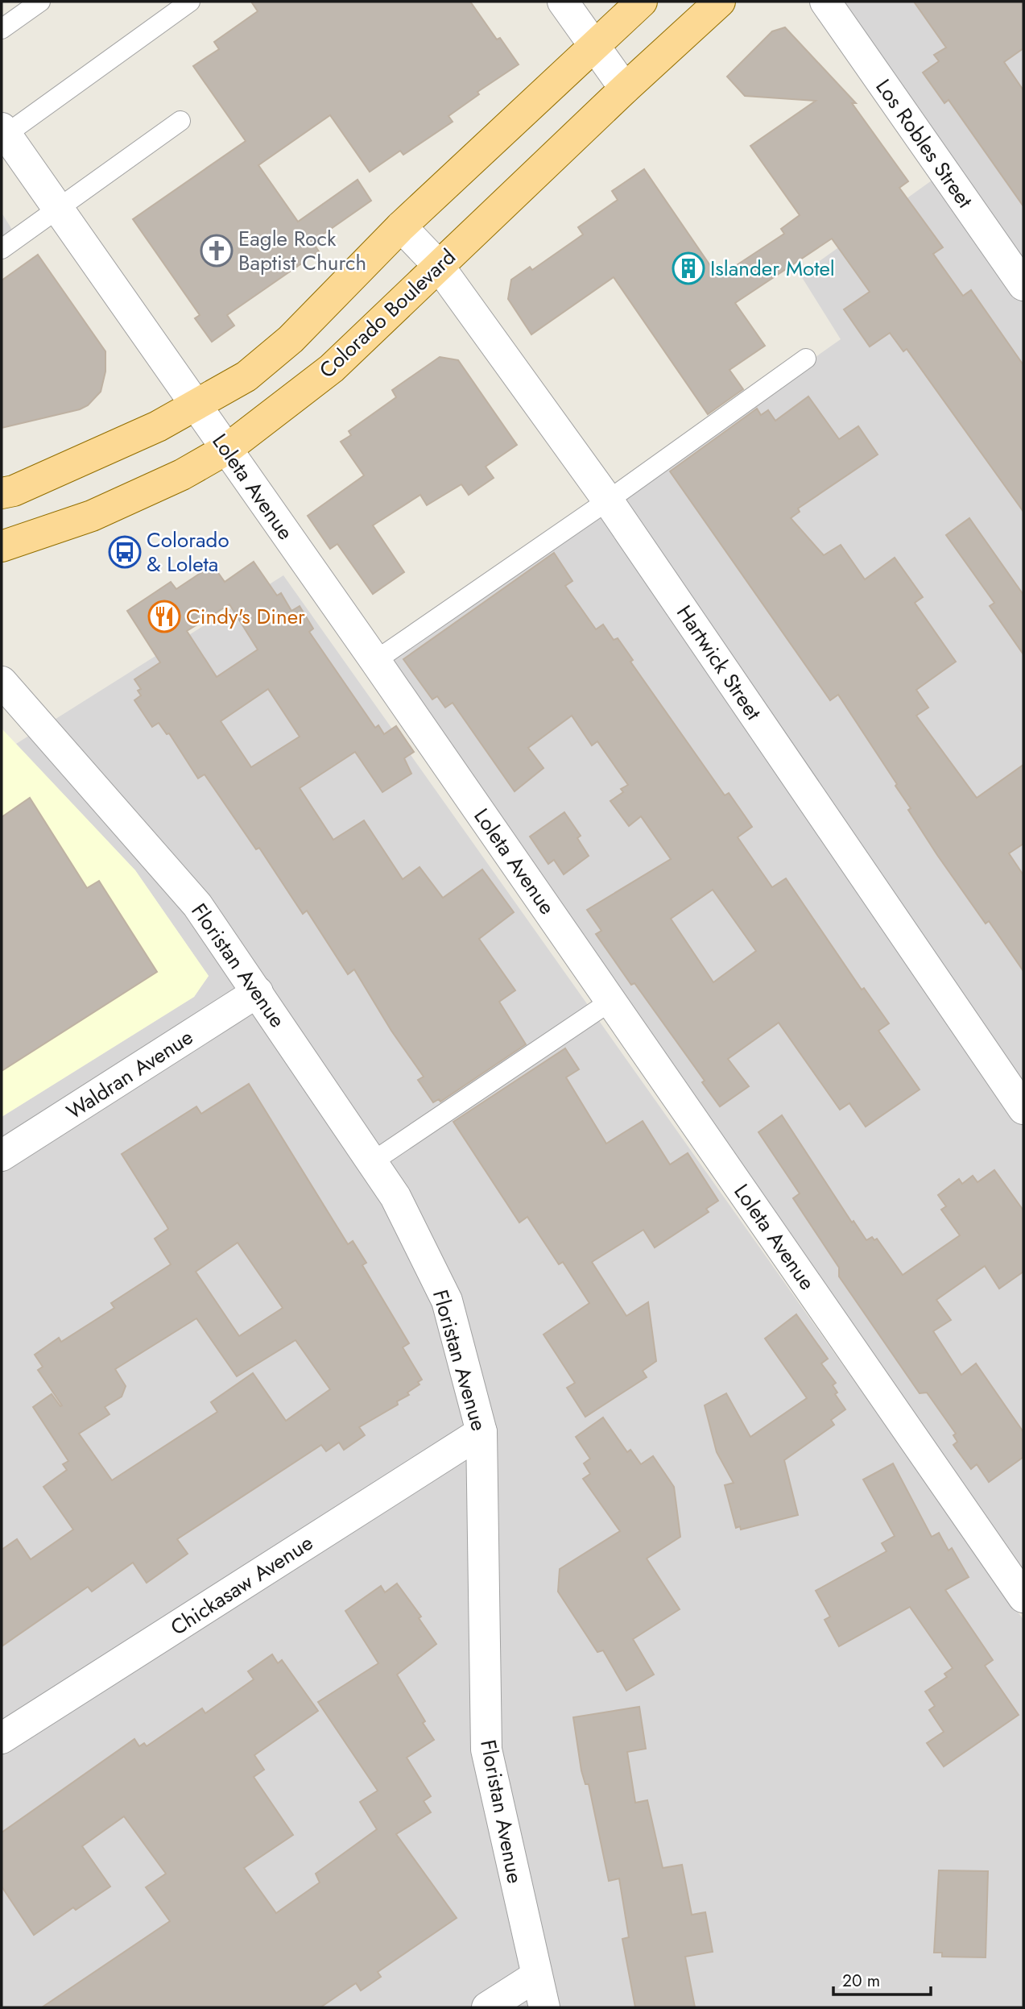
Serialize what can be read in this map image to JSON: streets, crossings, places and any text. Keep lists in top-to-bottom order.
{
  "streets": {
    "main road": ["Colorado Boulevard"],
    "street": [
      "Los Robles Street",
      "Loleta Avenue",
      "Hartwick Street",
      "Floristan Avenue",
      "Waldran Avenue",
      "Chickasaw Avenue"
    ]
  },
  "crossings": [
    ["Colorado Boulevard", "Loleta Avenue"],
    ["Colorado Boulevard", "Hartwick Street"],
    ["Floristan Avenue", "Waldran Avenue"],
    ["Floristan Avenue", "Chickasaw Avenue"]
  ],
  "places": {
    "church": ["Eagle Rock Baptist Church"],
    "building": ["Islander Motel"],
    "bus stop": ["Colorado & Loleta"],
    "restaurant": ["Cindy's Diner"]
  },
  "scale_bar": "20 m"
}
